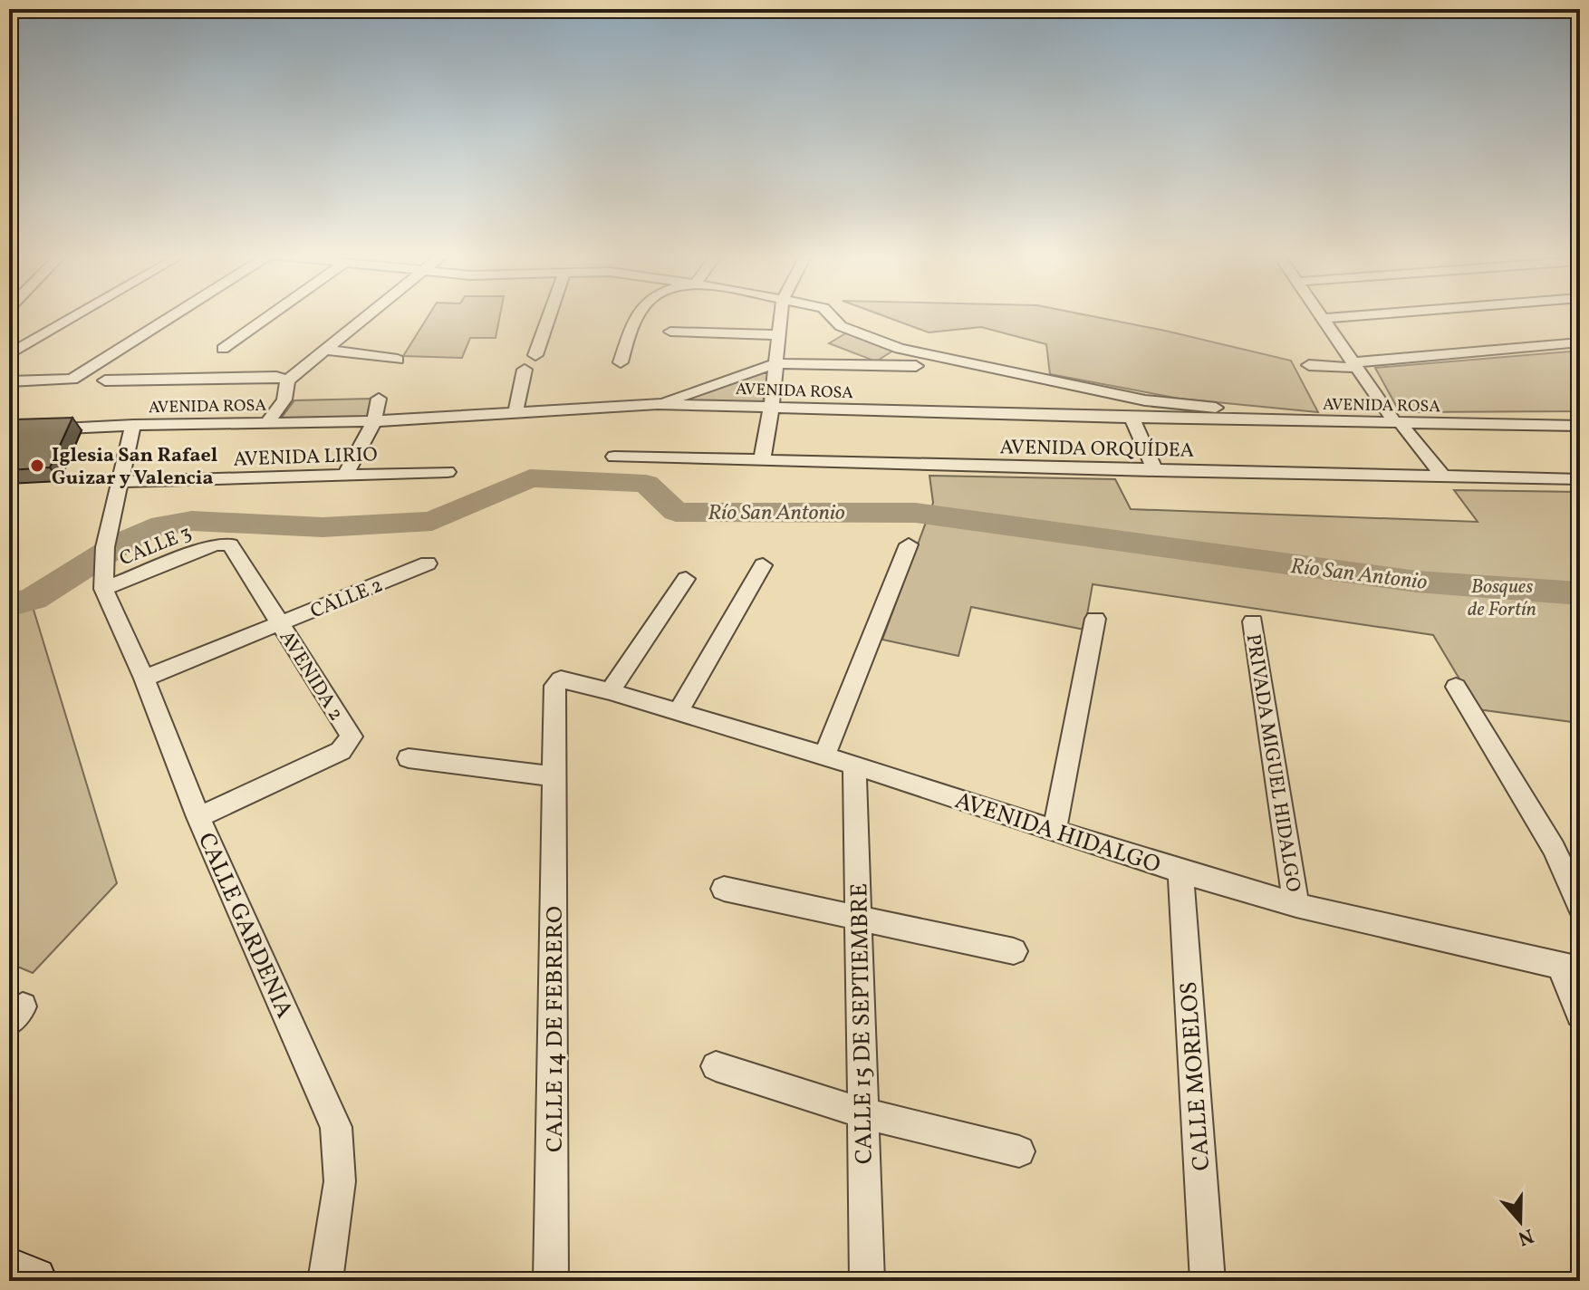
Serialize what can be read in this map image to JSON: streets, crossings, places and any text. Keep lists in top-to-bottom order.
{
  "streets": {
    "street": [
      "AVENIDA ROSA",
      "AVENIDA ORQUÍDEA",
      "AVENIDA LIRIO",
      "CALLE 3",
      "CALLE 2",
      "AVENIDA 2",
      "PRIVADA MIGUEL HIDALGO",
      "AVENIDA HIDALGO",
      "CALLE GARDENIA",
      "CALLE 15 DE SEPTIEMBRE",
      "CALLE 14 DE FEBRERO",
      "CALLE MORELOS"
    ]
  },
  "crossings": [
    ["CALLE 3", "AVENIDA 2"],
    ["CALLE 3", "CALLE GARDENIA"],
    ["CALLE 2", "AVENIDA 2"],
    ["CALLE 2", "CALLE GARDENIA"],
    ["AVENIDA 2", "CALLE GARDENIA"],
    ["PRIVADA MIGUEL HIDALGO", "AVENIDA HIDALGO"],
    ["AVENIDA HIDALGO", "CALLE 15 DE SEPTIEMBRE"],
    ["AVENIDA HIDALGO", "CALLE 14 DE FEBRERO"],
    ["AVENIDA HIDALGO", "CALLE MORELOS"]
  ],
  "water": ["Río San Antonio"],
  "parks": ["Bosques de Fortín"],
  "places": ["Iglesia San Rafael Guizar y Valencia"],
  "north": "bottom"
}
